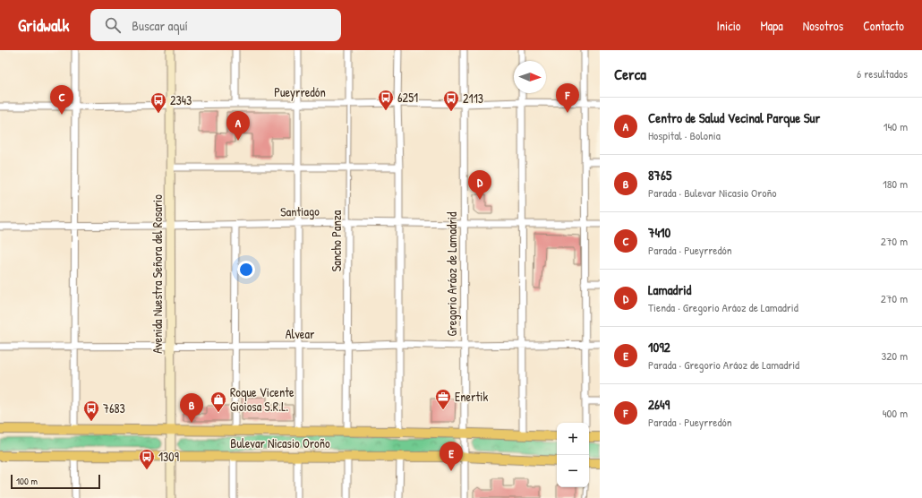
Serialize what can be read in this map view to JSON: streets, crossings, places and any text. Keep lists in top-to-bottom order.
{
  "streets": {
    "main road": ["Bulevar Nicasio Oroño"],
    "street": [
      "Pueyrredón",
      "Santiago",
      "Sancho Panza",
      "Avenida Nuestra Señora del Rosario",
      "Gregorio Aráoz de Lamadrid",
      "Alvear"
    ]
  },
  "crossings": [
    ["Pueyrredón", "Sancho Panza"],
    ["Pueyrredón", "Avenida Nuestra Señora del Rosario"],
    ["Pueyrredón", "Gregorio Aráoz de Lamadrid"],
    ["Santiago", "Sancho Panza"],
    ["Santiago", "Avenida Nuestra Señora del Rosario"],
    ["Santiago", "Gregorio Aráoz de Lamadrid"],
    ["Sancho Panza", "Alvear"],
    ["Sancho Panza", "Bulevar Nicasio Oroño"],
    ["Avenida Nuestra Señora del Rosario", "Alvear"],
    ["Avenida Nuestra Señora del Rosario", "Bulevar Nicasio Oroño"],
    ["Gregorio Aráoz de Lamadrid", "Alvear"],
    ["Gregorio Aráoz de Lamadrid", "Bulevar Nicasio Oroño"]
  ],
  "places": {
    "bus stop": [
      "6251",
      "2113",
      "2343",
      "7683",
      "1309"
    ],
    "office": ["Enertik"],
    "shop": ["Roque Vicente Gioiosa S.R.L."]
  },
  "scale_bar": "100 m",
  "north": "right",
  "page": {
    "header": "Gridwalk",
    "search": "Buscar aquí",
    "nav": [
      "Inicio",
      "Mapa",
      "Nosotros",
      "Contacto"
    ],
    "heading": ["Cerca", "6 resultados"],
    "pins": [
      "F",
      "C",
      "A",
      "D",
      "B",
      "E"
    ],
    "list": [
      {
        "mark": "A",
        "name": "Centro de Salud Vecinal Parque Sur",
        "note": "Hospital · Bolonia",
        "value": "140 m"
      },
      {
        "mark": "B",
        "name": "8765",
        "note": "Parada · Bulevar Nicasio Oroño",
        "value": "180 m"
      },
      {
        "mark": "C",
        "name": "7410",
        "note": "Parada · Pueyrredón",
        "value": "270 m"
      },
      {
        "mark": "D",
        "name": "Lamadrid",
        "note": "Tienda · Gregorio Aráoz de Lamadrid",
        "value": "270 m"
      },
      {
        "mark": "E",
        "name": "1092",
        "note": "Parada · Gregorio Aráoz de Lamadrid",
        "value": "320 m"
      },
      {
        "mark": "F",
        "name": "2649",
        "note": "Parada · Pueyrredón",
        "value": "400 m"
      }
    ],
    "map_buttons": ["+", "−"],
    "scale": "100 m"
  }
}
